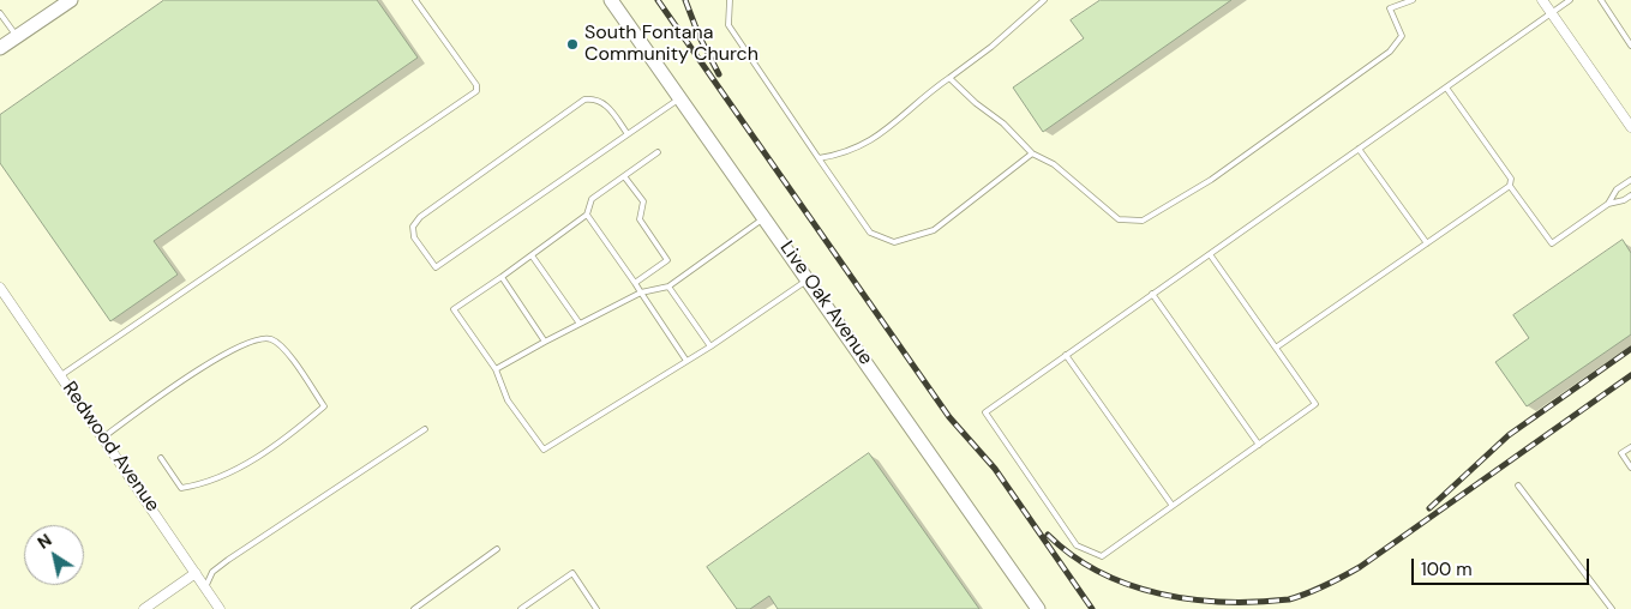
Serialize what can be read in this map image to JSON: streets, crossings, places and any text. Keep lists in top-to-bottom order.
{
  "streets": {
    "street": ["Live Oak Avenue", "Redwood Avenue"]
  },
  "places": ["South Fontana Community Church"],
  "scale_bar": "100 m",
  "north": "top left"
}
